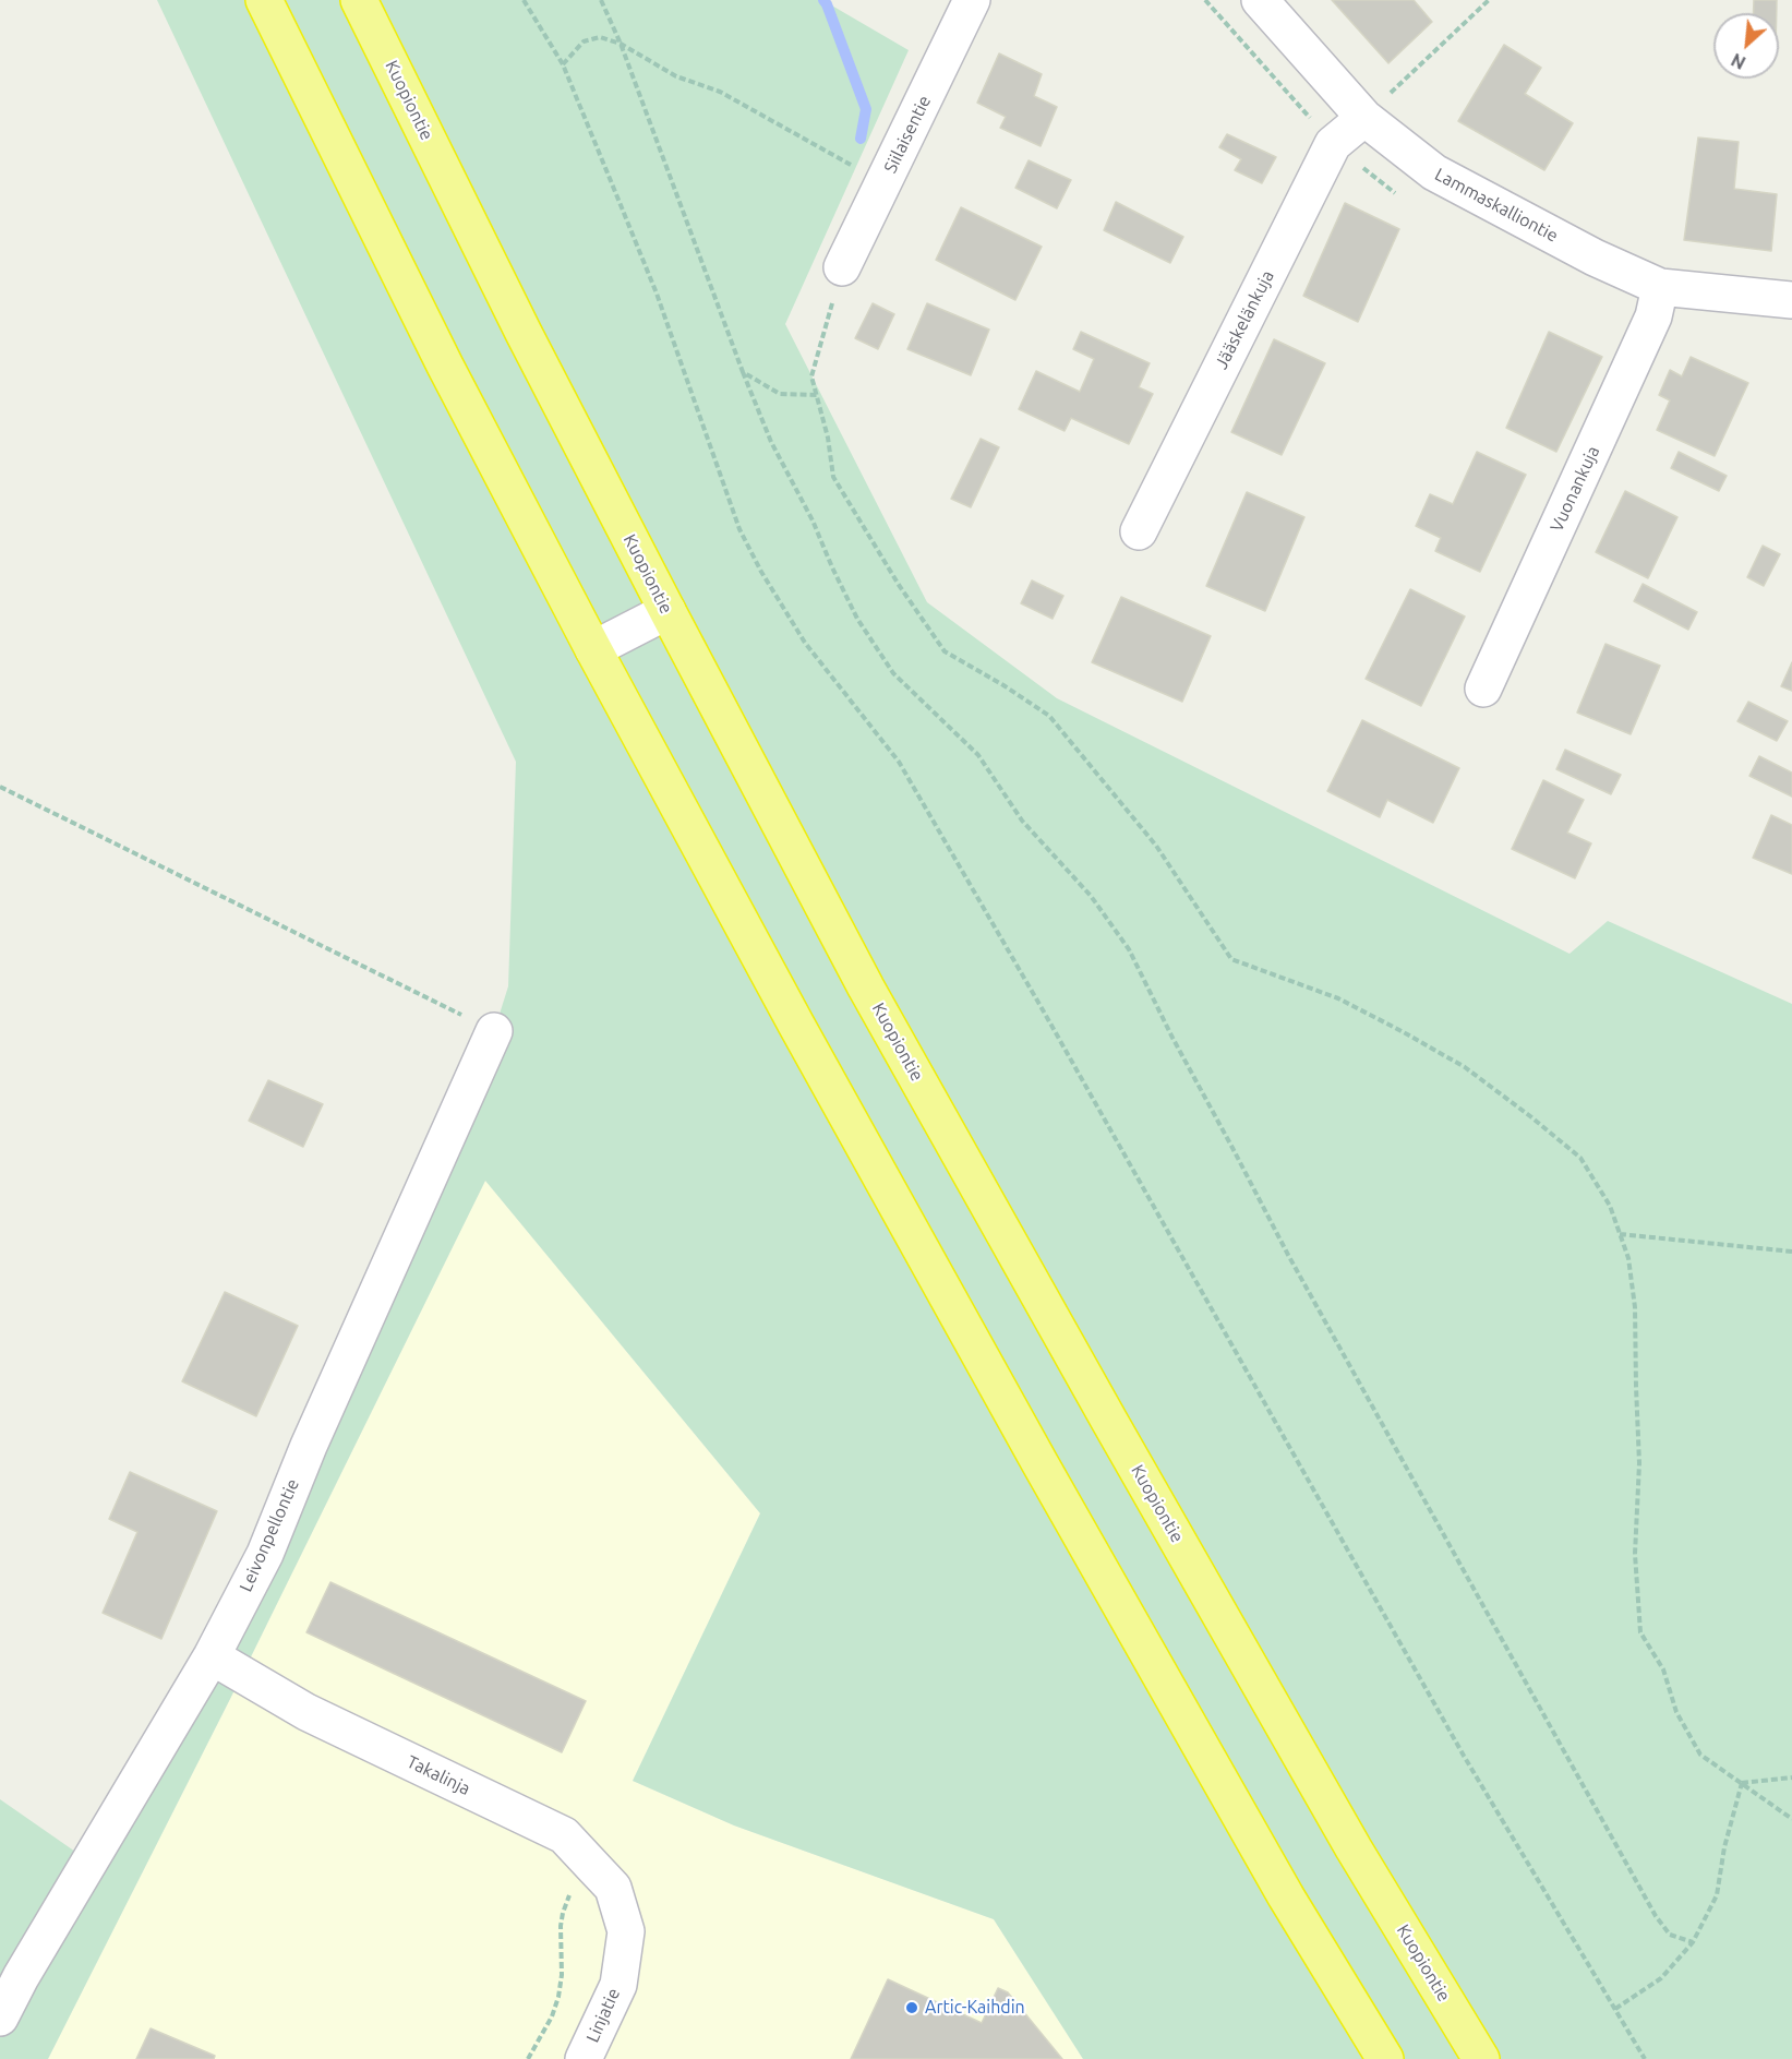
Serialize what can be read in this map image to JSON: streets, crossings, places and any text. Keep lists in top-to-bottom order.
{
  "streets": {
    "highway": ["Kuopiontie"],
    "street": [
      "Siilaisentie",
      "Lammaskalliontie",
      "Jääskelänkuja",
      "Vuonankuja",
      "Leivonpellontie",
      "Takalinja",
      "Linjatie"
    ]
  },
  "crossings": [
    ["Lammaskalliontie", "Jääskelänkuja"],
    ["Lammaskalliontie", "Vuonankuja"],
    ["Leivonpellontie", "Takalinja"],
    ["Takalinja", "Linjatie"]
  ],
  "places": ["Artic-Kaihdin"],
  "north": "bottom left"
}
